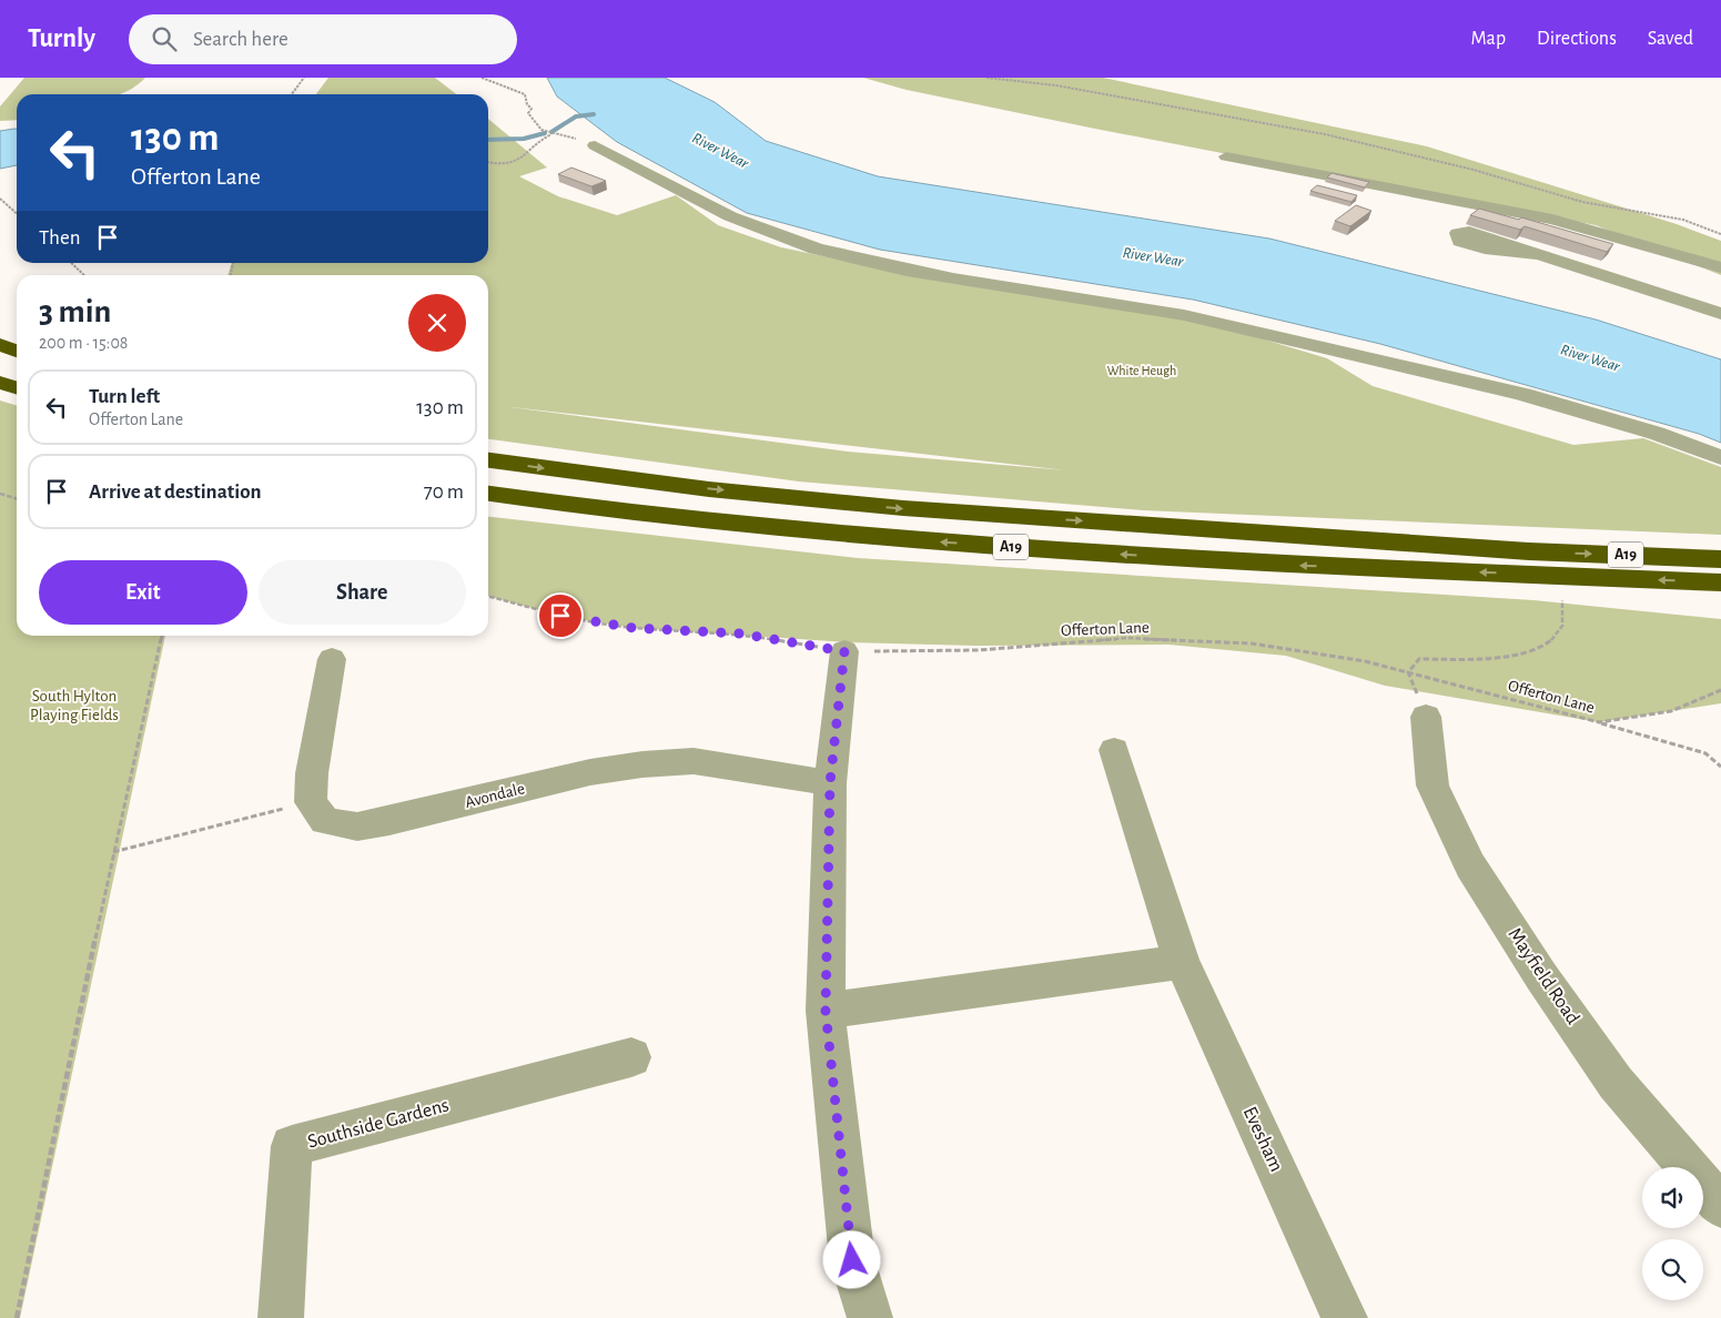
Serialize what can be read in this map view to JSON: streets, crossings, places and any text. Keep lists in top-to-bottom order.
{
  "streets": {
    "highway": ["A19"],
    "street": [
      "Avondale",
      "Mayfield Road",
      "Southside Gardens",
      "Evesham"
    ],
    "path": ["Offerton Lane"]
  },
  "water": ["River Wear"],
  "parks": ["White Heugh", "South Hylton Playing Fields"],
  "page": {
    "header": "Turnly",
    "search": "Search here",
    "nav": ["Map", "Directions", "Saved"],
    "turn": ["130 m", "Offerton Lane"],
    "then": "Then",
    "heading": ["3 min", "200 m · 15:08"],
    "list": [
      {
        "name": "Turn left",
        "note": "Offerton Lane",
        "value": "130 m"
      },
      {
        "name": "Arrive at destination",
        "value": "70 m"
      }
    ],
    "buttons": ["Exit", "Share"]
  }
}
